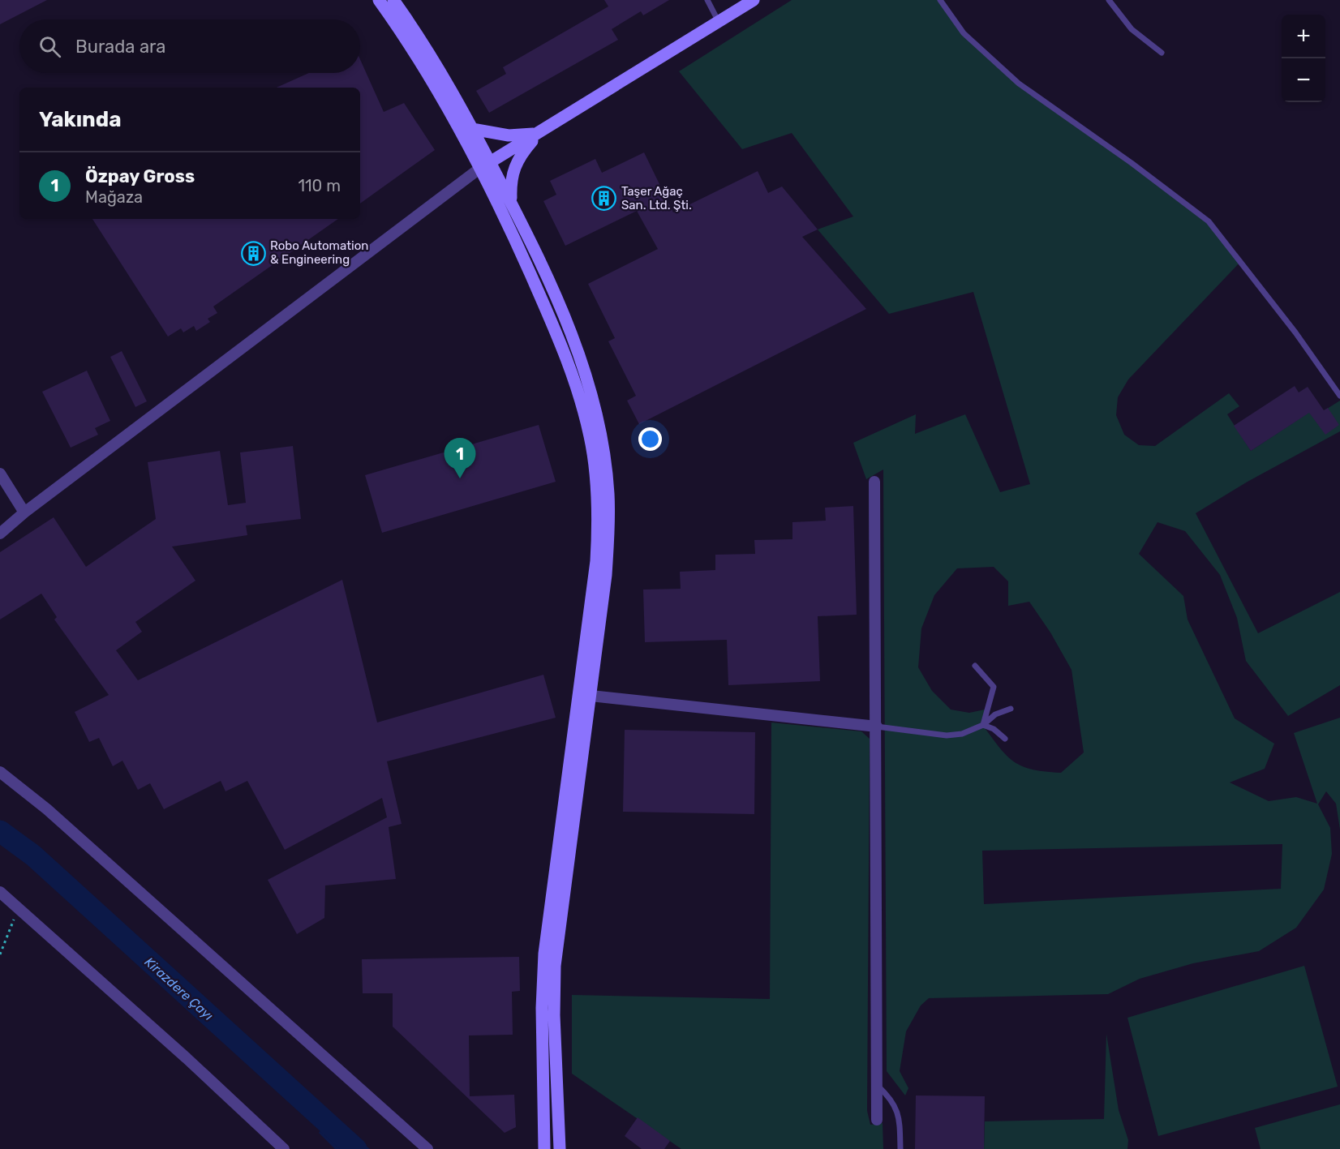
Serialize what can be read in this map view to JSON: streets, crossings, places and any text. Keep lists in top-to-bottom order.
{
  "water": ["Kirazdere Çayı"],
  "places": {
    "building": ["Taşer Ağaç San. Ltd. Şti.", "Robo Automation & Engineering"]
  },
  "page": {
    "map_buttons": ["+", "−"],
    "search": "Burada ara",
    "heading": "Yakında",
    "list": [
      {
        "mark": "1",
        "name": "Özpay Gross",
        "note": "Mağaza",
        "value": "110 m"
      }
    ],
    "pins": "1"
  }
}
